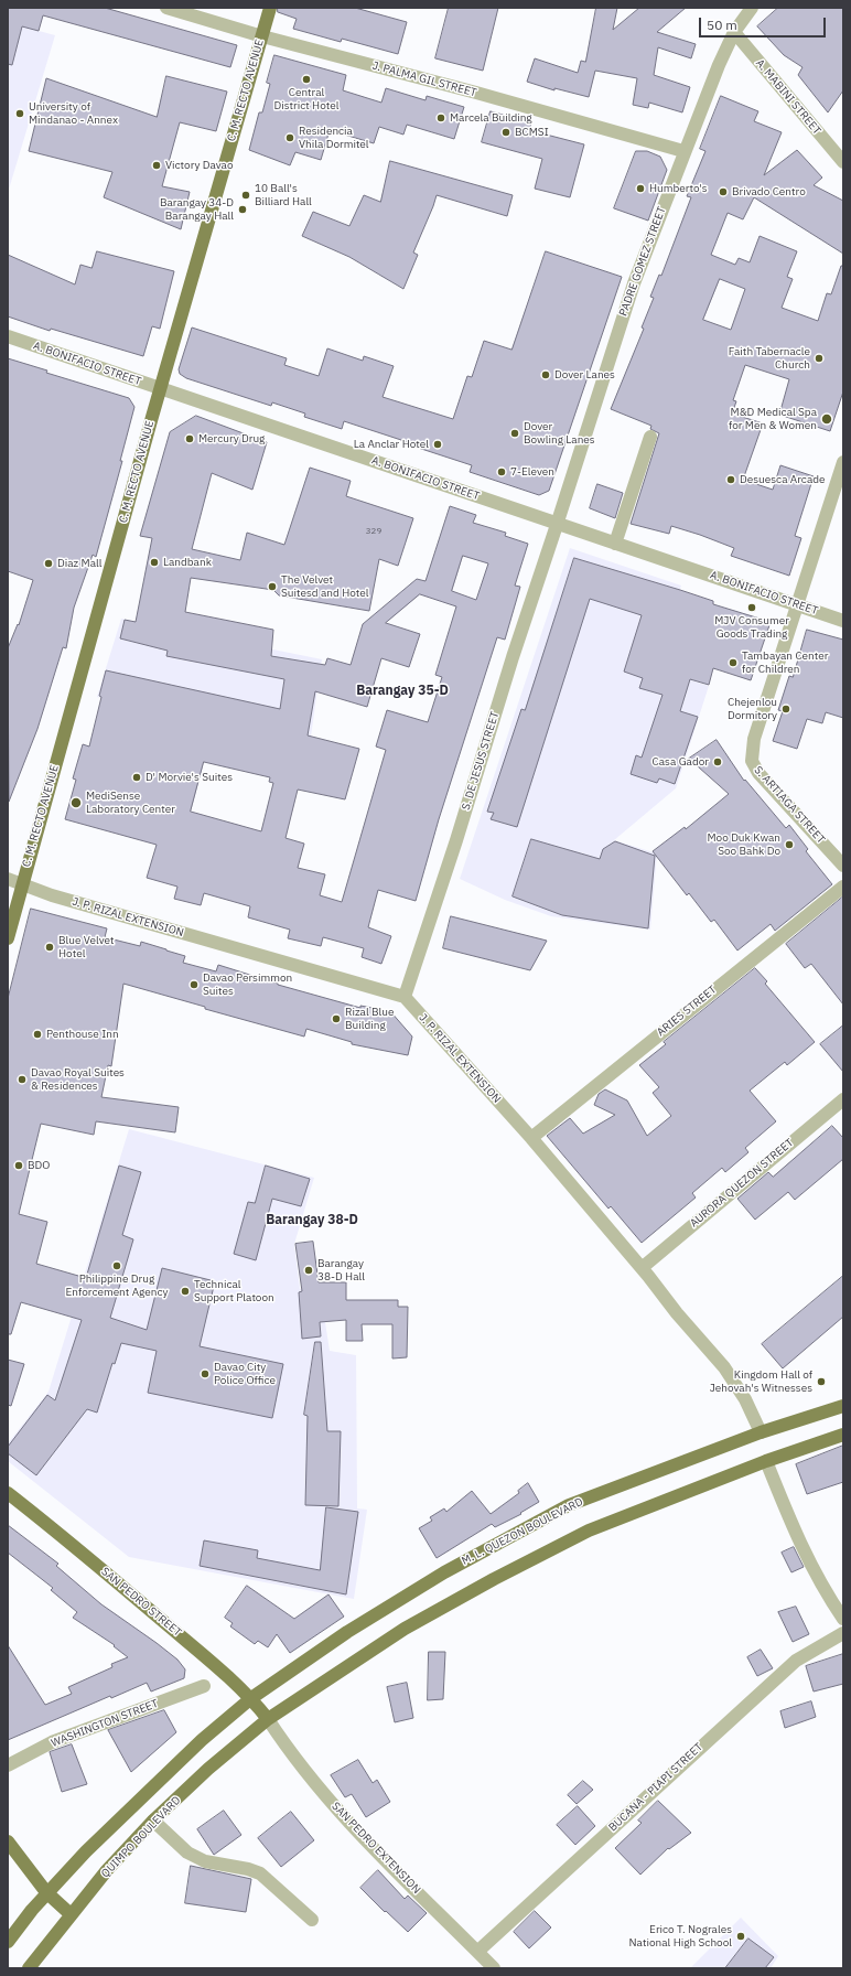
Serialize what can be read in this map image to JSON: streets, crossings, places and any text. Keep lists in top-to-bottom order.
{
  "streets": {
    "main road": [
      "C. M. RECTO AVENUE",
      "M. L. QUEZON BOULEVARD",
      "SAN PEDRO STREET",
      "QUIMPO BOULEVARD"
    ],
    "street": [
      "J. PALMA GIL STREET",
      "A. MABINI STREET",
      "PADRE GOMEZ STREET",
      "A. BONIFACIO STREET",
      "S. DE JESUS STREET",
      "S. ARTIAGA STREET",
      "J. P. RIZAL EXTENSION",
      "ARIES STREET",
      "AURORA QUEZON STREET",
      "WASHINGTON STREET",
      "BUCANA - PIAPI STREET",
      "SAN PEDRO EXTENSION"
    ]
  },
  "crossings": [
    ["J. PALMA GIL STREET", "C. M. RECTO AVENUE"],
    ["J. PALMA GIL STREET", "PADRE GOMEZ STREET"],
    ["C. M. RECTO AVENUE", "A. BONIFACIO STREET"],
    ["C. M. RECTO AVENUE", "J. P. RIZAL EXTENSION"],
    ["A. MABINI STREET", "PADRE GOMEZ STREET"],
    ["PADRE GOMEZ STREET", "A. BONIFACIO STREET"],
    ["PADRE GOMEZ STREET", "S. DE JESUS STREET"],
    ["A. BONIFACIO STREET", "S. DE JESUS STREET"],
    ["A. BONIFACIO STREET", "S. ARTIAGA STREET"],
    ["S. DE JESUS STREET", "J. P. RIZAL EXTENSION"],
    ["J. P. RIZAL EXTENSION", "ARIES STREET"],
    ["J. P. RIZAL EXTENSION", "AURORA QUEZON STREET"],
    ["J. P. RIZAL EXTENSION", "M. L. QUEZON BOULEVARD"],
    ["M. L. QUEZON BOULEVARD", "SAN PEDRO STREET"],
    ["SAN PEDRO STREET", "QUIMPO BOULEVARD"],
    ["SAN PEDRO STREET", "SAN PEDRO EXTENSION"],
    ["BUCANA - PIAPI STREET", "SAN PEDRO EXTENSION"],
    ["QUIMPO BOULEVARD", "SAN PEDRO EXTENSION"]
  ],
  "districts": ["Barangay 35-D", "Barangay 38-D"],
  "places": [
    "Central District Hotel",
    "University of Mindanao - Annex",
    "Marcela Building",
    "BCMSI",
    "Residencia Vhila Dormitel",
    "Victory Davao",
    "Humberto's",
    "Brivado Centro",
    "10 Ball's Billiard Hall",
    "Barangay 34-D Barangay Hall",
    "Faith Tabernacle Church",
    "Dover Lanes",
    "M&D Medical Spa for Men & Women",
    "Dover Bowling Lanes",
    "Mercury Drug",
    "La Anclar Hotel",
    "7-Eleven",
    "Desuesca Arcade",
    "Landbank",
    "Diaz Mall",
    "The Velvet Suitesd and Hotel",
    "MJV Consumer Goods Trading",
    "Tambayan Center for Children",
    "Chejenlou Dormitory",
    "Casa Gador",
    "D' Morvie's Suites",
    "MediSense Laboratory Center",
    "Moo Duk Kwan Soo Bahk Do",
    "Blue Velvet Hotel",
    "Davao Persimmon Suites",
    "Rizal Blue Building",
    "Penthouse Inn",
    "Davao Royal Suites & Residences",
    "BDO",
    "Philippine Drug Enforcement Agency",
    "Barangay 38-D Hall",
    "Technical Support Platoon",
    "Davao City Police Office",
    "Kingdom Hall of Jehovah's Witnesses",
    "Erico T. Nograles National High School"
  ],
  "house_numbers": ["329"],
  "scale_bar": "50 m"
}
